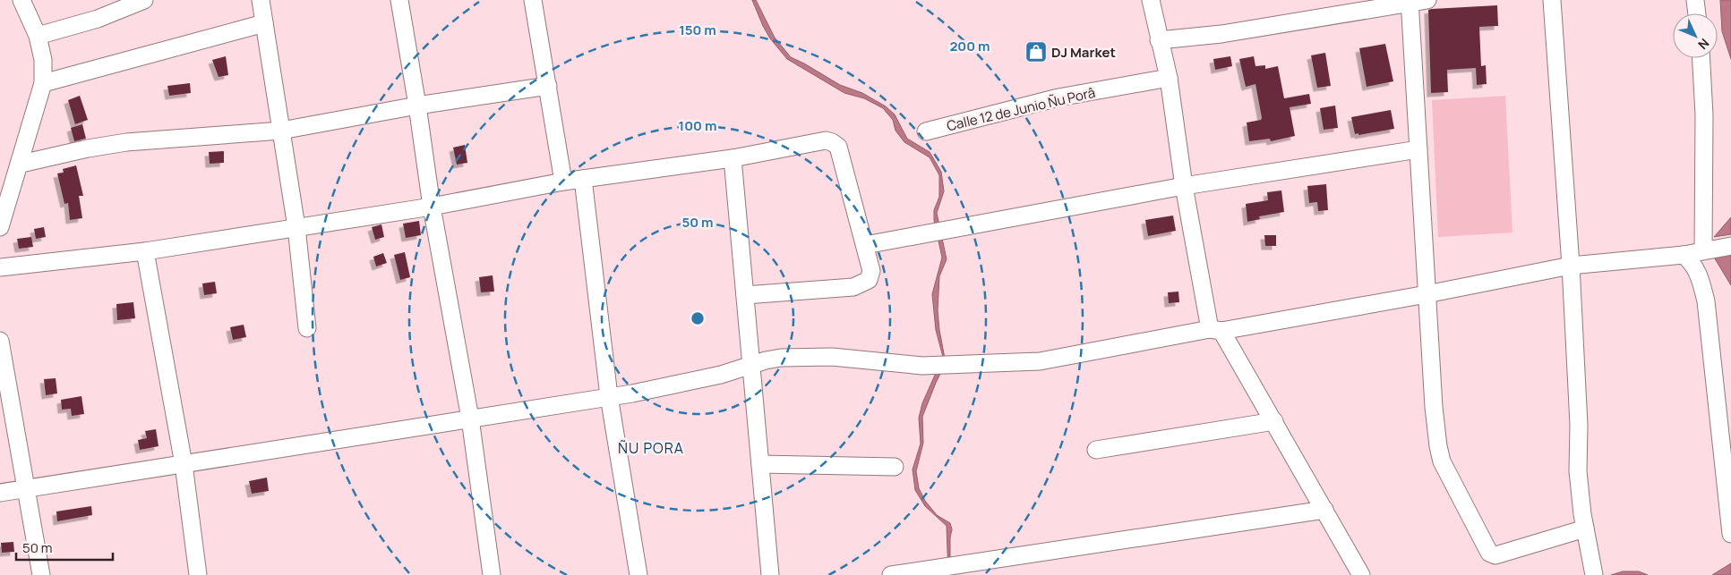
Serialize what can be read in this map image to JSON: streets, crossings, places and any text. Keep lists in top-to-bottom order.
{
  "streets": {
    "street": ["Calle 12 de Junio Ñu Porâ"]
  },
  "districts": ["ÑU PORA"],
  "places": {
    "shop": ["DJ Market"]
  },
  "scale_bar": "50 m",
  "north": "bottom right",
  "rings": [
    "150 m",
    "200 m",
    "100 m",
    "50 m"
  ]
}
